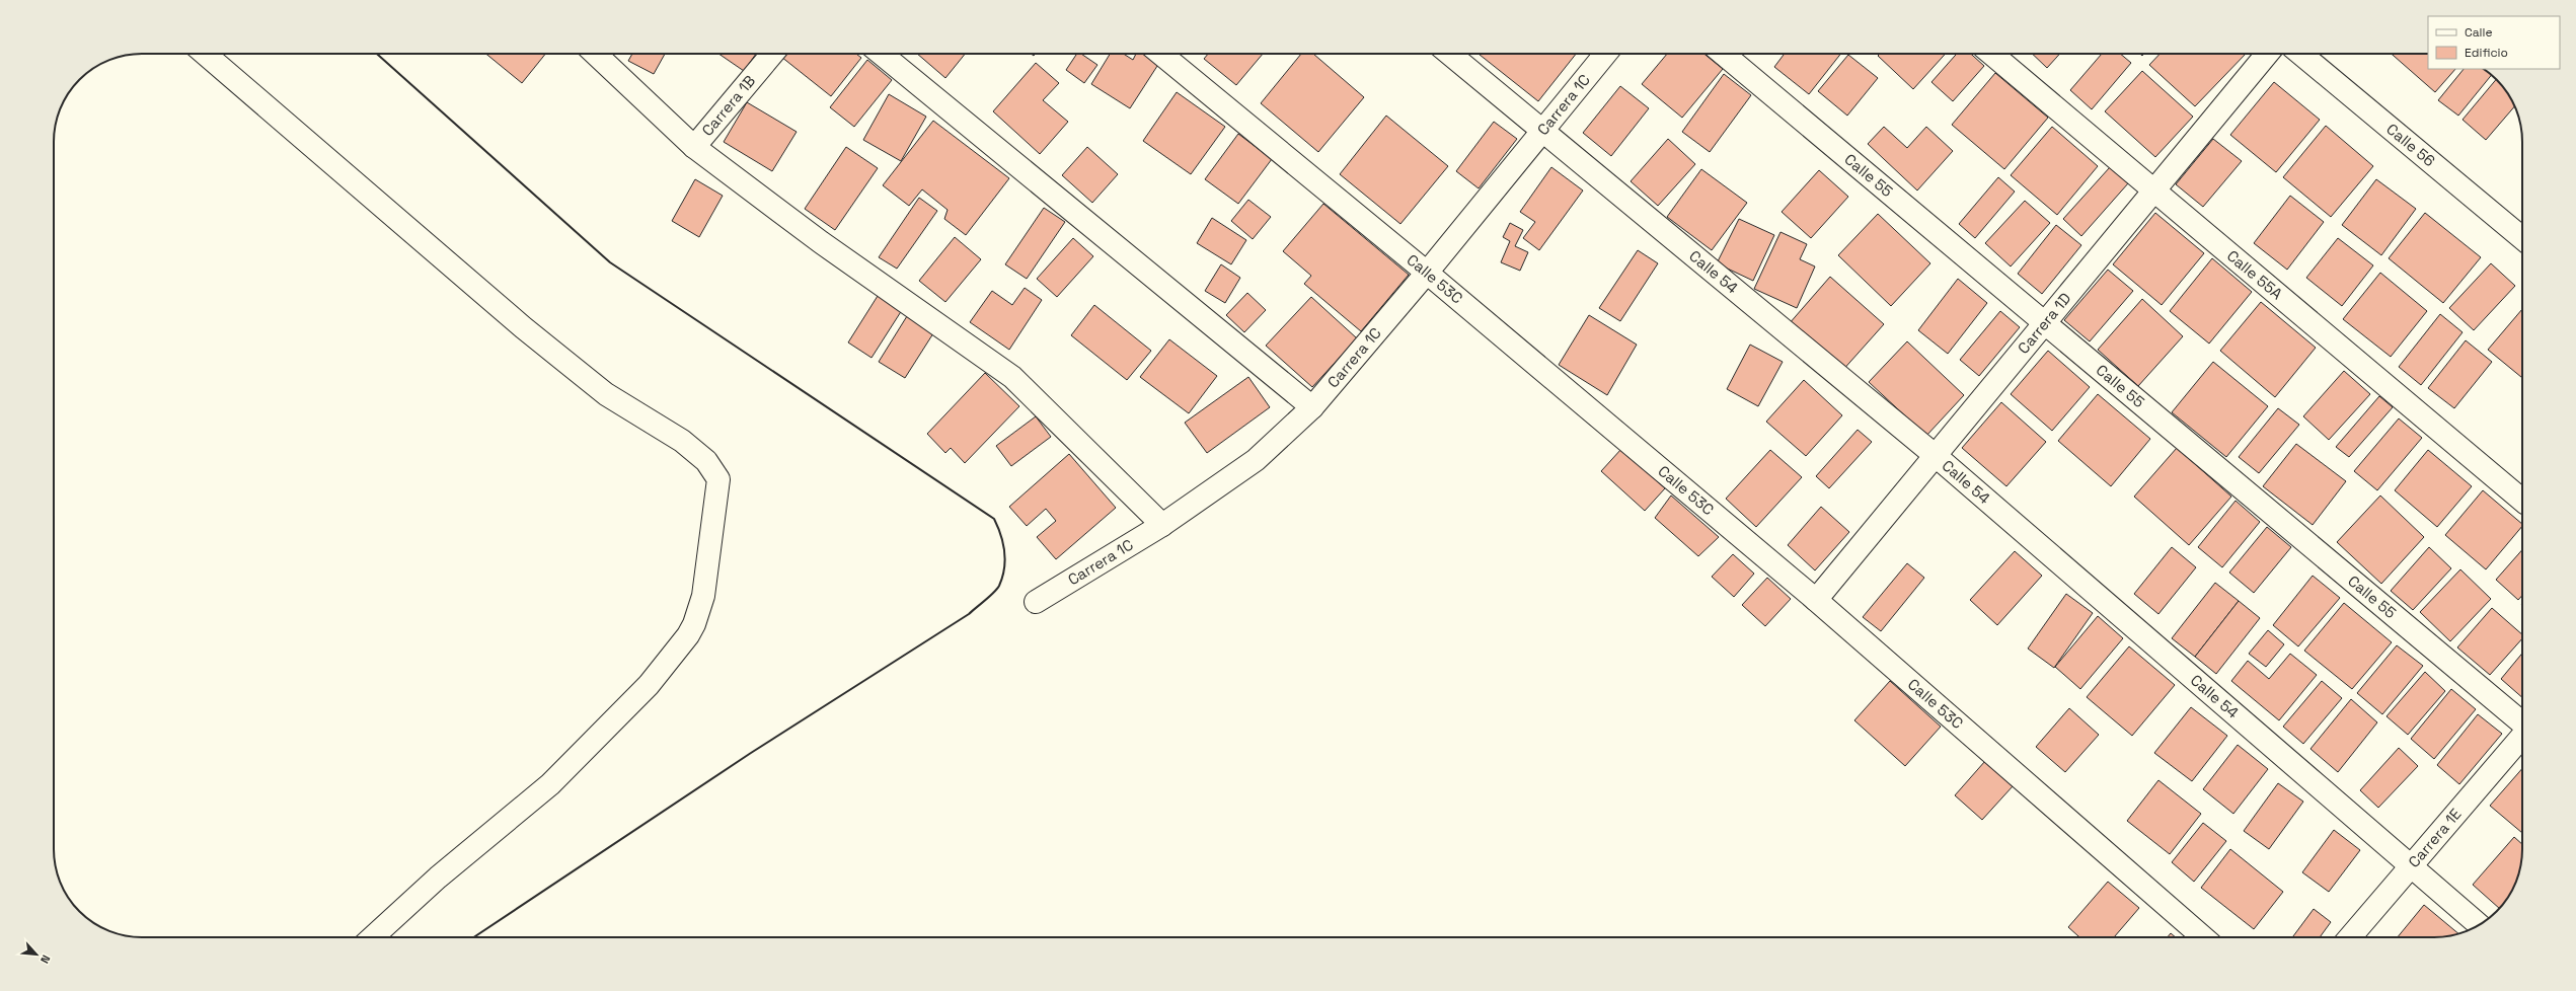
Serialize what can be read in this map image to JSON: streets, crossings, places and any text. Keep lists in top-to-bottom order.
{
  "streets": {
    "street": [
      "Carrera 1C",
      "Carrera 1B",
      "Calle 56",
      "Calle 55",
      "Calle 54",
      "Calle 55A",
      "Calle 53C",
      "Carrera 1D",
      "Carrera 1E"
    ]
  },
  "crossings": [
    ["Carrera 1C", "Calle 54"],
    ["Carrera 1C", "Calle 53C"],
    ["Calle 55", "Carrera 1D"],
    ["Calle 54", "Carrera 1D"],
    ["Calle 54", "Carrera 1E"],
    ["Calle 55A", "Carrera 1D"],
    ["Calle 53C", "Carrera 1D"]
  ],
  "legend": ["Calle", "Edificio"],
  "north": "bottom right"
}
